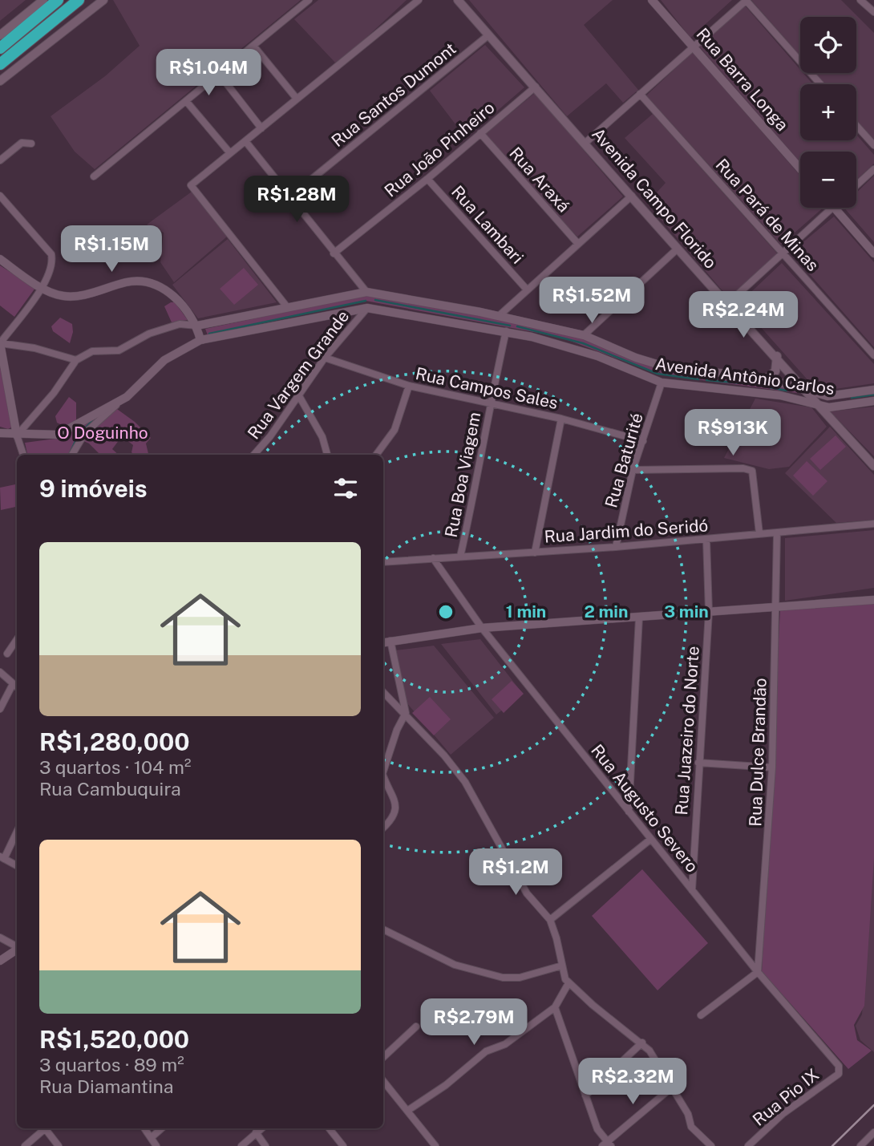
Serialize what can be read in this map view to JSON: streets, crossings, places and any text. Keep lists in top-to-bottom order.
{
  "streets": {
    "main road": ["Avenida Campo Florido"],
    "street": [
      "Rua Barra Longa",
      "Rua Santos Dumont",
      "Rua João Pinheiro",
      "Rua Araxá",
      "Rua Pará de Minas",
      "Rua Lambari",
      "Rua Vargem Grande",
      "Avenida Antônio Carlos",
      "Rua Campos Sales",
      "Rua Baturité",
      "Rua Boa Viagem",
      "Rua Jardim do Seridó",
      "Rua Juazeiro do Norte",
      "Rua Dulce Brandão",
      "Rua Augusto Severo",
      "Rua Pio IX"
    ]
  },
  "crossings": [
    ["Rua Santos Dumont", "Avenida Campo Florido"],
    ["Rua João Pinheiro", "Rua Araxá"],
    ["Rua João Pinheiro", "Avenida Campo Florido"],
    ["Rua João Pinheiro", "Rua Lambari"],
    ["Avenida Campo Florido", "Avenida Antônio Carlos"],
    ["Rua Vargem Grande", "Avenida Antônio Carlos"],
    ["Rua Vargem Grande", "Rua Campos Sales"],
    ["Avenida Antônio Carlos", "Rua Baturité"],
    ["Avenida Antônio Carlos", "Rua Boa Viagem"],
    ["Rua Campos Sales", "Rua Baturité"],
    ["Rua Campos Sales", "Rua Boa Viagem"],
    ["Rua Baturité", "Rua Jardim do Seridó"],
    ["Rua Boa Viagem", "Rua Jardim do Seridó"],
    ["Rua Jardim do Seridó", "Rua Juazeiro do Norte"],
    ["Rua Jardim do Seridó", "Rua Dulce Brandão"],
    ["Rua Jardim do Seridó", "Rua Augusto Severo"],
    ["Rua Juazeiro do Norte", "Rua Augusto Severo"],
    ["Rua Dulce Brandão", "Rua Augusto Severo"],
    ["Rua Augusto Severo", "Rua Pio IX"]
  ],
  "parks": ["O Doguinho"],
  "page": {
    "map_buttons": ["+", "−"],
    "price": [
      "R$1.04M",
      "R$1.28M",
      "R$1.15M",
      "R$1.52M",
      "R$2.24M",
      "R$913K",
      "R$1.2M",
      "R$2.79M",
      "R$2.32M"
    ],
    "heading": "9 imóveis",
    "list": [
      {
        "name": "R$1,280,000",
        "note": "3 quartos · 104 m² · Rua Cambuquira"
      },
      {
        "name": "R$1,520,000",
        "note": "3 quartos · 89 m² · Rua Diamantina"
      }
    ]
  },
  "rings": ["1 min", "2 min", "3 min"]
}
